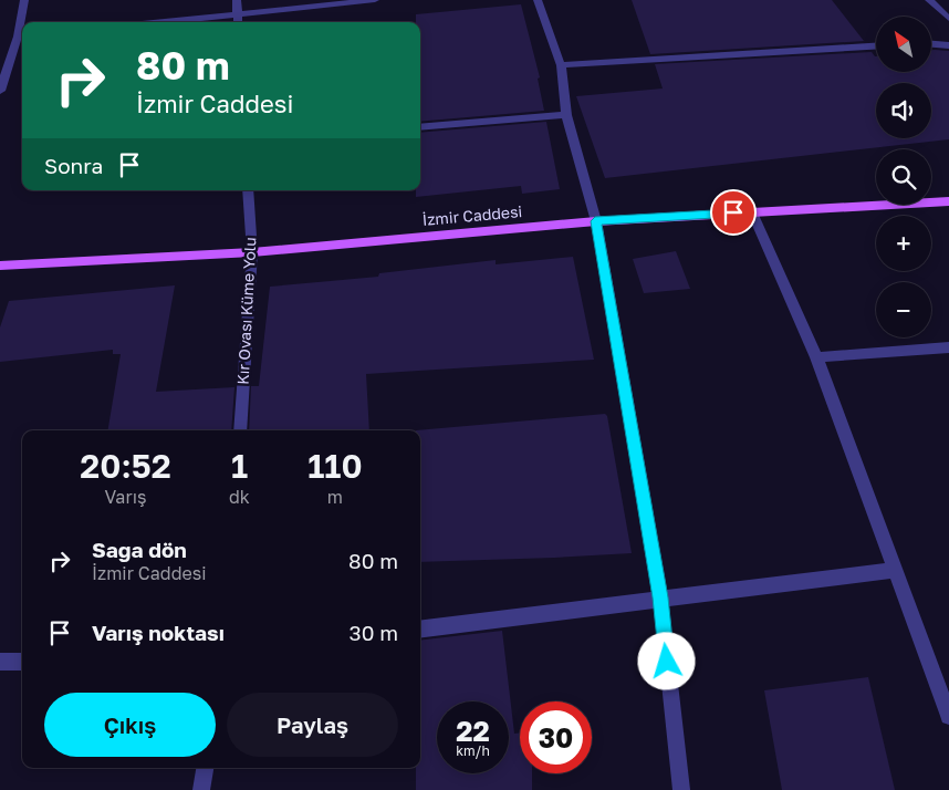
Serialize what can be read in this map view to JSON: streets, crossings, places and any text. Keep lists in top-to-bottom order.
{
  "streets": {
    "main road": ["İzmir Caddesi"],
    "street": ["Kır Ovası Küme Yolu"]
  },
  "crossings": [
    ["İzmir Caddesi", "Kır Ovası Küme Yolu"]
  ],
  "north": "top left",
  "page": {
    "map_buttons": ["+", "−"],
    "turn": ["80 m", "İzmir Caddesi"],
    "then": "Sonra",
    "eta": [
      "20:52",
      "Varış",
      "1",
      "dk",
      "110",
      "m"
    ],
    "list": [
      {
        "name": "Sağa dön",
        "note": "İzmir Caddesi",
        "value": "80 m"
      },
      {
        "name": "Varış noktası",
        "value": "30 m"
      }
    ],
    "buttons": ["Çıkış", "Paylaş"],
    "speed": "22 km/h",
    "limit": "30"
  }
}
